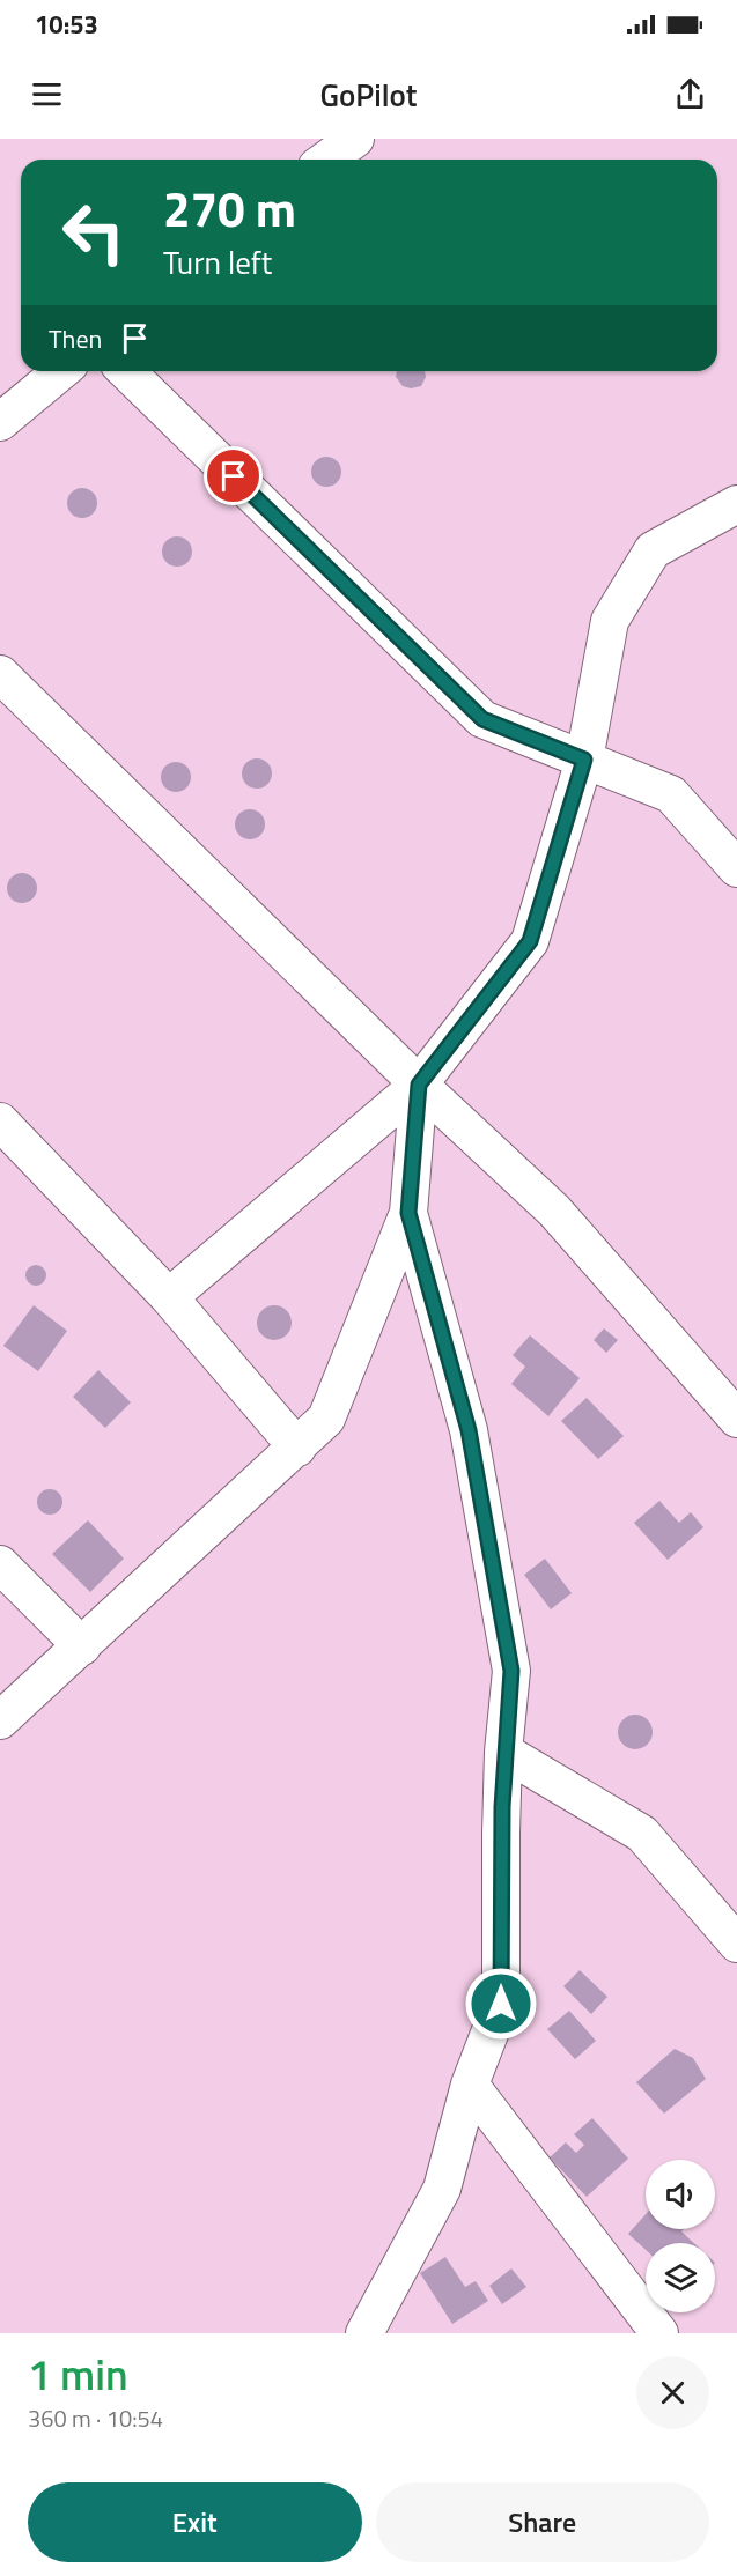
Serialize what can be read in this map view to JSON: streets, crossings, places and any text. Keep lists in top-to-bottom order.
{
  "page": {
    "status": "10:53",
    "header": "GoPilot",
    "turn": ["270 m", "Turn left"],
    "then": "Then",
    "heading": ["1 min", "360 m · 10:54"],
    "buttons": ["Exit", "Share"]
  }
}
